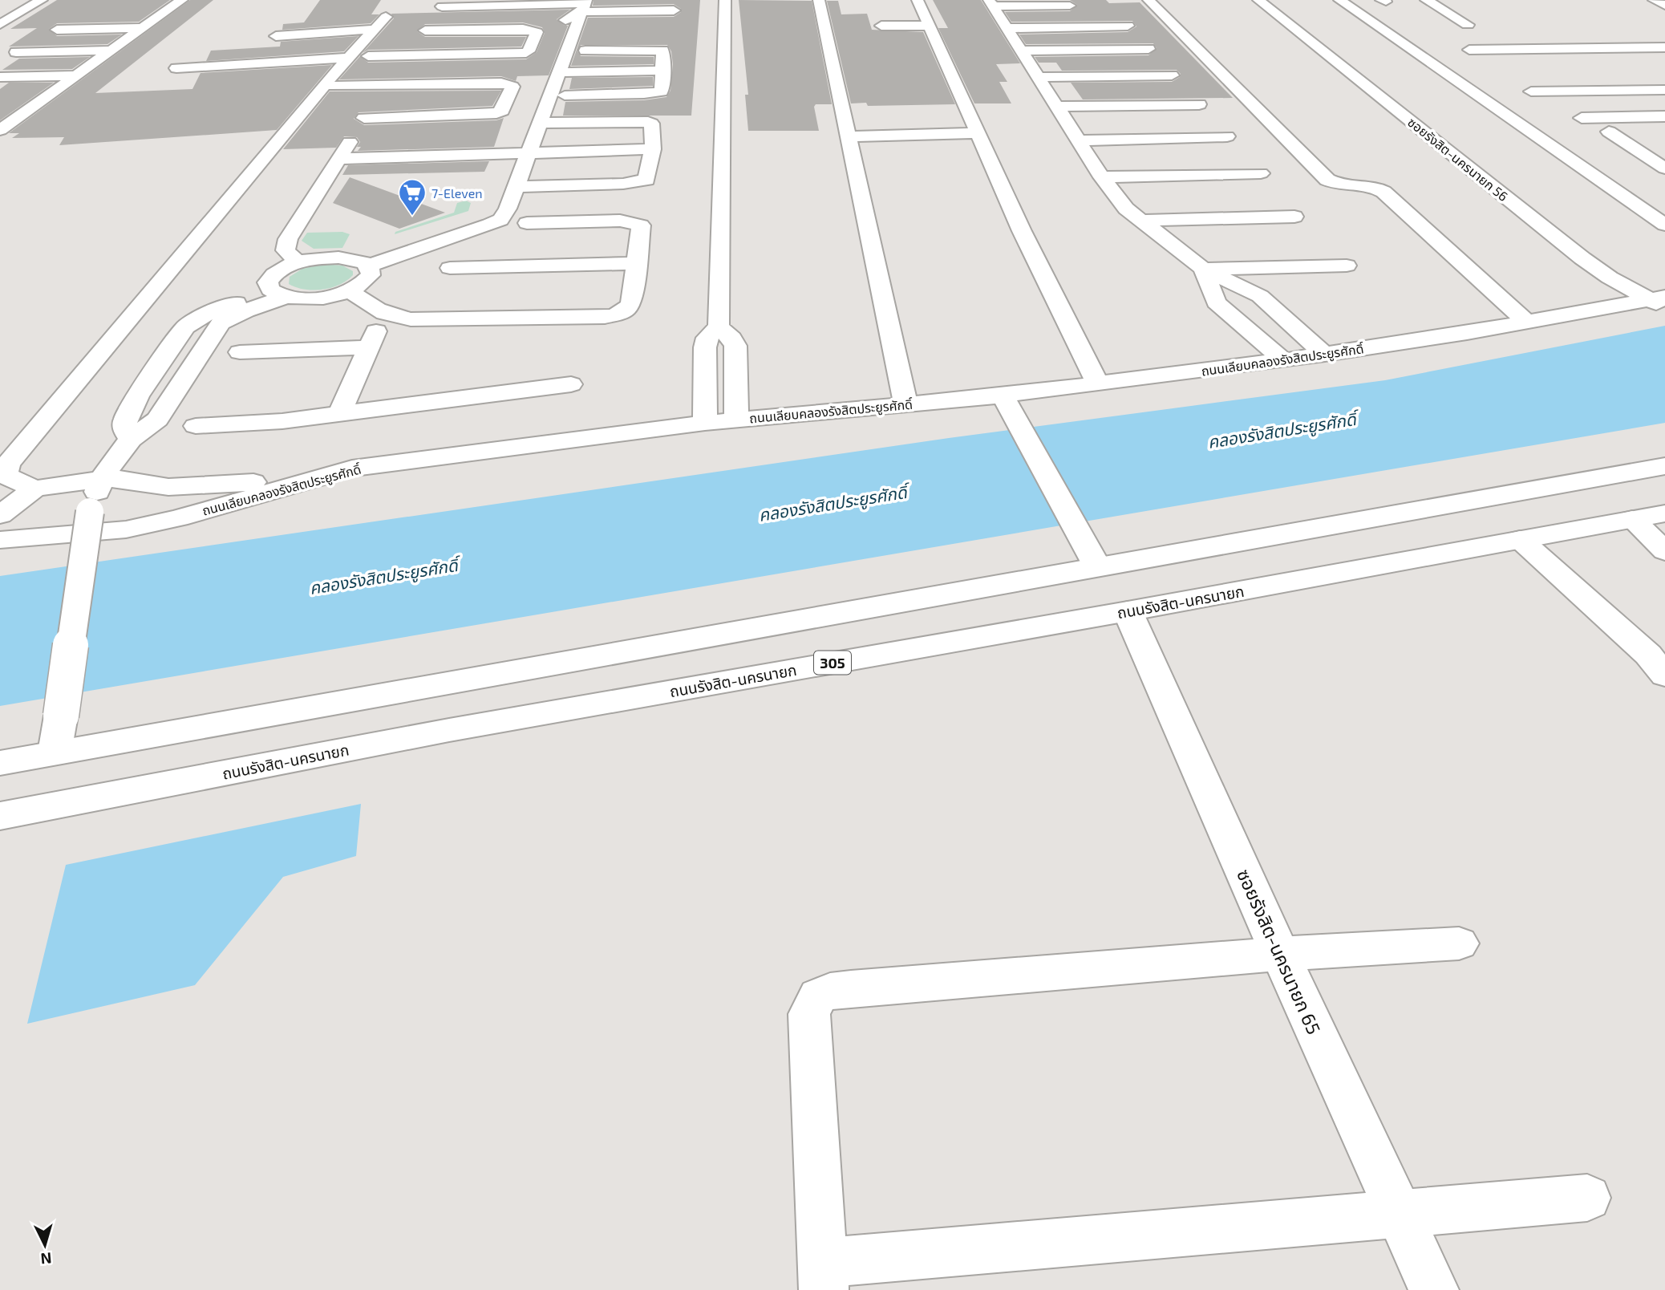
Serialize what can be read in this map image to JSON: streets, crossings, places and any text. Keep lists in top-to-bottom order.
{
  "streets": {
    "street": [
      "ซอยรังสิต-นครนายก 56",
      "ถนนเลียบคลองรังสิตประยูรศักดิ์",
      "ถนนรังสิต-นครนายก",
      "305",
      "ซอยรังสิต-นครนายก 65"
    ]
  },
  "crossings": [
    ["ซอยรังสิต-นครนายก 56", "ถนนเลียบคลองรังสิตประยูรศักดิ์"],
    ["ถนนรังสิต-นครนายก", "ซอยรังสิต-นครนายก 65"]
  ],
  "water": ["คลองรังสิตประยูรศักดิ์"],
  "places": {
    "supermarket": ["7-Eleven"]
  },
  "north": "bottom"
}
